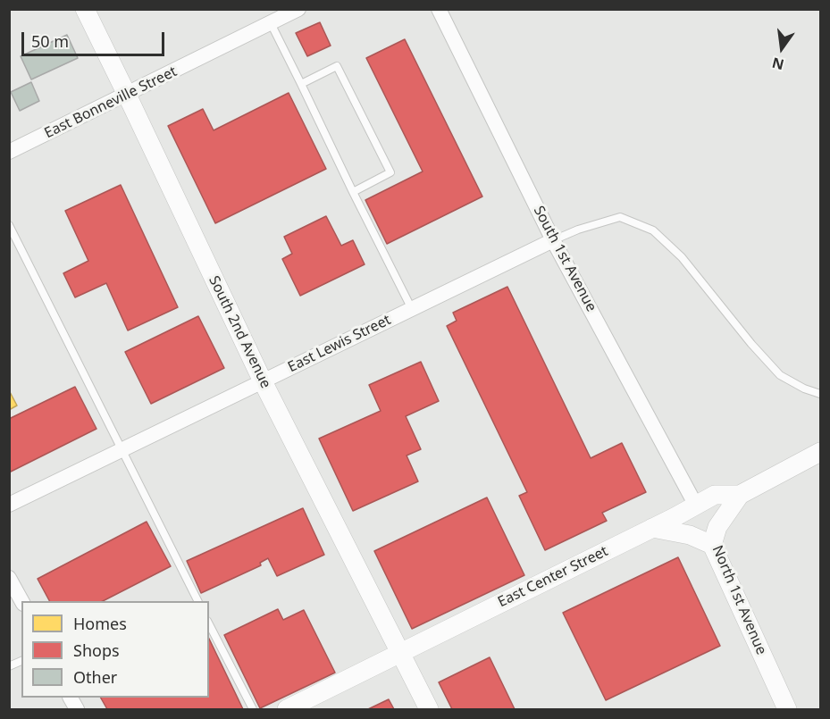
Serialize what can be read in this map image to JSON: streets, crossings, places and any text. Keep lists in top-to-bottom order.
{
  "streets": {
    "street": [
      "East Bonneville Street",
      "South 1st Avenue",
      "South 2nd Avenue",
      "East Lewis Street",
      "East Center Street",
      "North 1st Avenue"
    ]
  },
  "crossings": [
    ["East Bonneville Street", "South 2nd Avenue"],
    ["South 1st Avenue", "East Lewis Street"],
    ["South 1st Avenue", "East Center Street"],
    ["South 2nd Avenue", "East Lewis Street"],
    ["South 2nd Avenue", "East Center Street"],
    ["East Center Street", "North 1st Avenue"]
  ],
  "legend": ["Homes", "Shops", "Other"],
  "scale_bar": "50 m",
  "north": "bottom"
}
